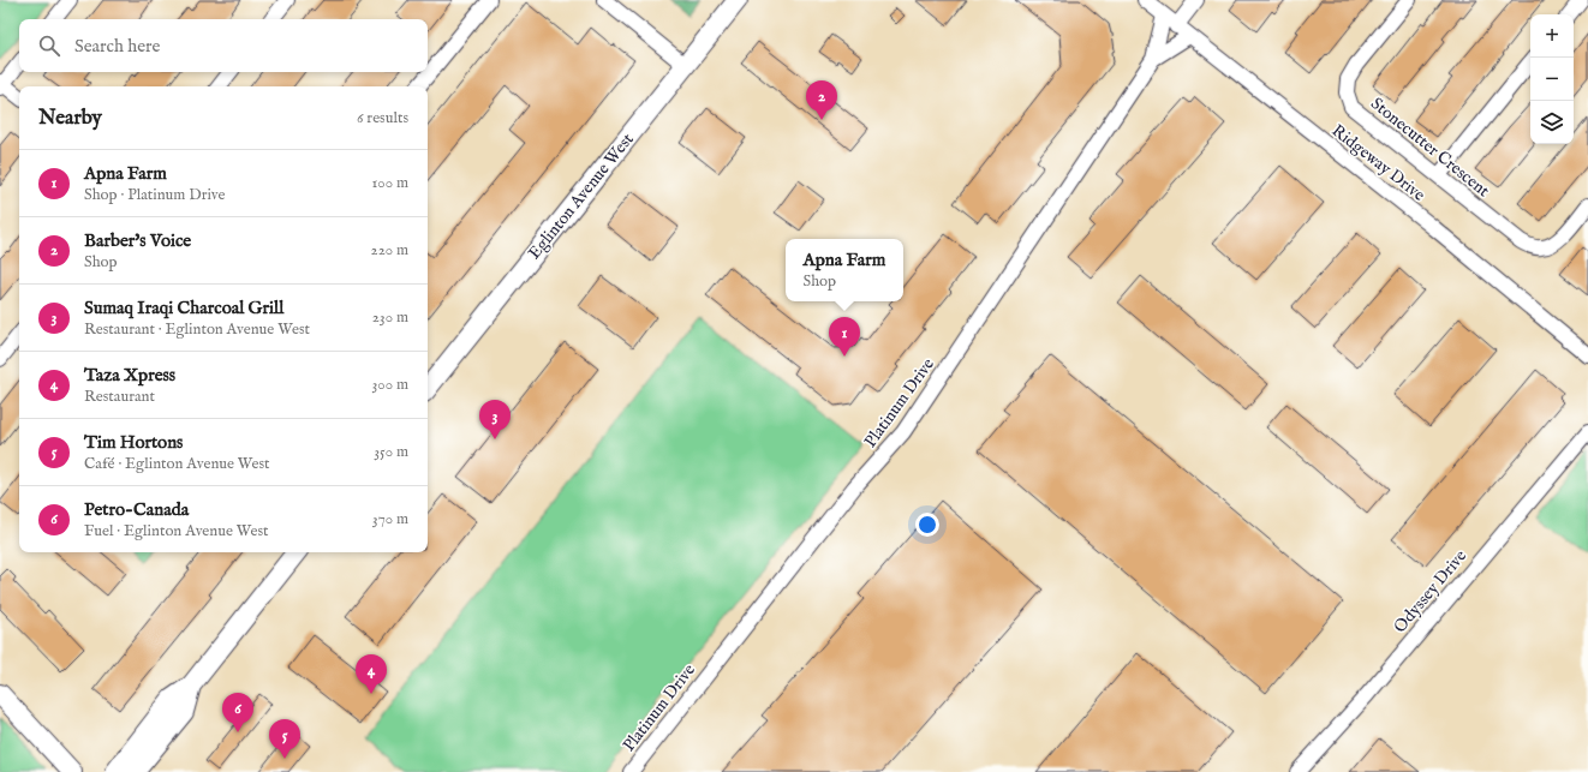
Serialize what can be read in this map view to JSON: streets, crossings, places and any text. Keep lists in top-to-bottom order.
{
  "streets": {
    "main road": ["Eglinton Avenue West"],
    "street": [
      "Stonecutter Crescent",
      "Ridgeway Drive",
      "Platinum Drive",
      "Odyssey Drive"
    ]
  },
  "crossings": [
    ["Ridgeway Drive", "Platinum Drive"]
  ],
  "page": {
    "map_buttons": ["+", "−"],
    "search": "Search here",
    "pins": [
      "2",
      "1",
      "3",
      "4",
      "6",
      "5"
    ],
    "heading": ["Nearby", "6 results"],
    "list": [
      {
        "mark": "1",
        "name": "Apna Farm",
        "note": "Shop · Platinum Drive",
        "value": "100 m"
      },
      {
        "mark": "2",
        "name": "Barber's Voice",
        "note": "Shop",
        "value": "220 m"
      },
      {
        "mark": "3",
        "name": "Sumaq Iraqi Charcoal Grill",
        "note": "Restaurant · Eglinton Avenue West",
        "value": "230 m"
      },
      {
        "mark": "4",
        "name": "Taza Xpress",
        "note": "Restaurant",
        "value": "300 m"
      },
      {
        "mark": "5",
        "name": "Tim Hortons",
        "note": "Café · Eglinton Avenue West",
        "value": "350 m"
      },
      {
        "mark": "6",
        "name": "Petro-Canada",
        "note": "Fuel · Eglinton Avenue West",
        "value": "370 m"
      }
    ],
    "popup": ["Apna Farm", "Shop"]
  }
}
